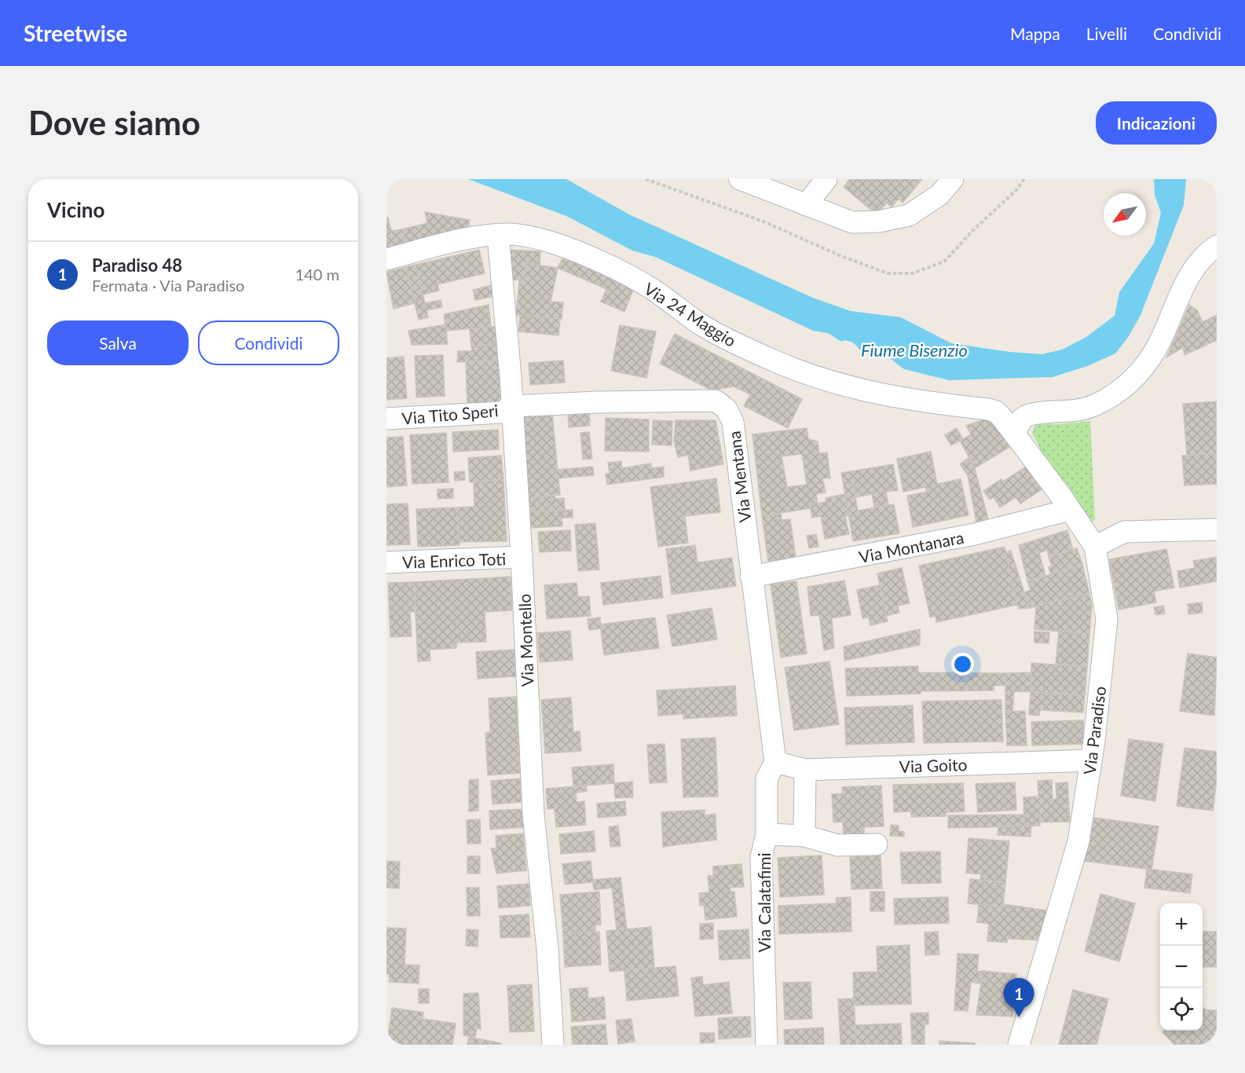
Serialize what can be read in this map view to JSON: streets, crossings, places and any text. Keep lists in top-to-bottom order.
{
  "streets": {
    "street": [
      "Via 24 Maggio",
      "Via Tito Speri",
      "Via Mentana",
      "Via Montanara",
      "Via Enrico Toti",
      "Via Montello",
      "Via Paradiso",
      "Via Goito",
      "Via Calatafimi"
    ]
  },
  "crossings": [
    ["Via 24 Maggio", "Via Montello"],
    ["Via 24 Maggio", "Via Paradiso"],
    ["Via Tito Speri", "Via Mentana"],
    ["Via Tito Speri", "Via Montello"],
    ["Via Mentana", "Via Montanara"],
    ["Via Mentana", "Via Montello"],
    ["Via Mentana", "Via Goito"],
    ["Via Mentana", "Via Calatafimi"],
    ["Via Montanara", "Via Paradiso"],
    ["Via Enrico Toti", "Via Montello"],
    ["Via Paradiso", "Via Goito"],
    ["Via Goito", "Via Calatafimi"]
  ],
  "water": ["Fiume Bisenzio"],
  "north": "bottom left",
  "page": {
    "header": "Streetwise",
    "nav": ["Mappa", "Livelli", "Condividi"],
    "buttons": [
      "Indicazioni",
      ["Salva", "Condividi"]
    ],
    "title": "Dove siamo",
    "heading": "Vicino",
    "list": [
      {
        "mark": "1",
        "name": "Paradiso 48",
        "note": "Fermata · Via Paradiso",
        "value": "140 m"
      }
    ],
    "map_buttons": ["+", "−"],
    "pins": "1"
  }
}
